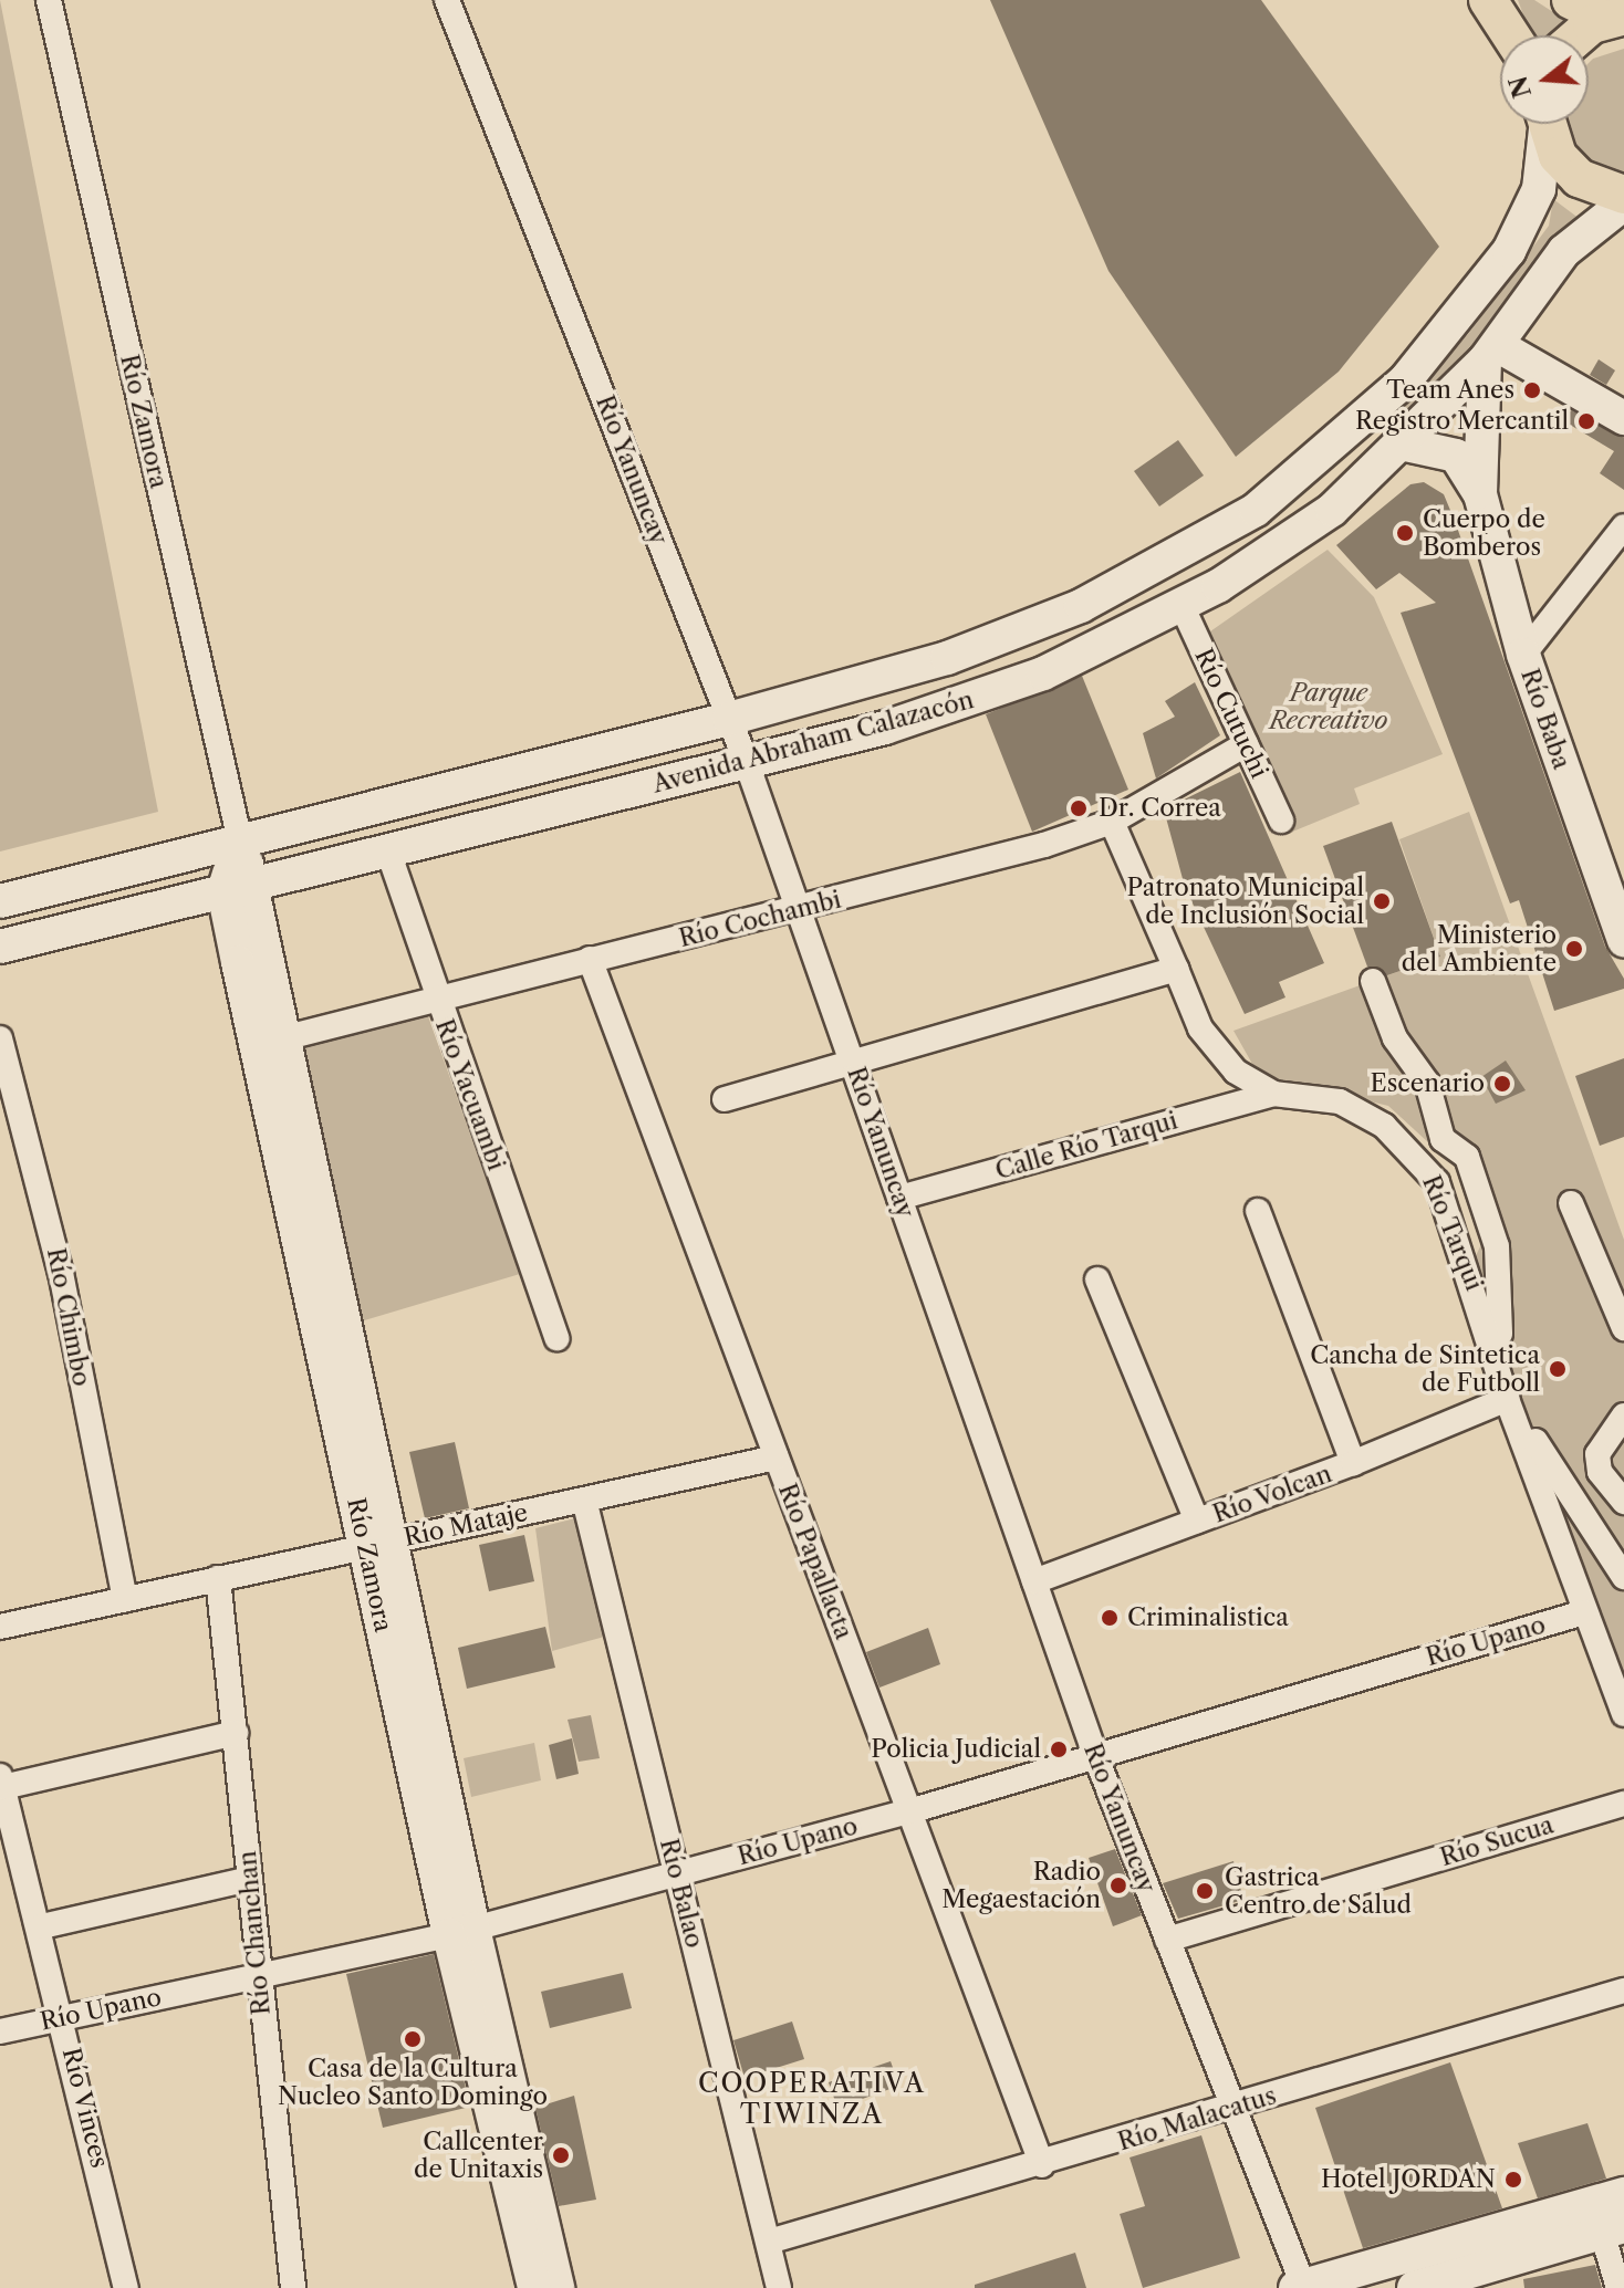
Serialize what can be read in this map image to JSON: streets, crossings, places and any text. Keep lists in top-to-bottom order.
{
  "streets": {
    "main road": ["Río Zamora", "Río Baba", "Avenida Abraham Calazacón"],
    "street": [
      "Río Yanuncay",
      "Río Cutuchi",
      "Río Cochambi",
      "Río Yacuambi",
      "Calle Río Tarqui",
      "Río Tarqui",
      "Río Chimbo",
      "Río Volcan",
      "Río Mataje",
      "Río Papallacta",
      "Río Upano",
      "Río Sucua",
      "Río Balao",
      "Río Chanchan",
      "Río Vinces",
      "Río Malacatus"
    ]
  },
  "crossings": [
    ["Río Zamora", "Avenida Abraham Calazacón"],
    ["Río Zamora", "Río Cochambi"],
    ["Río Zamora", "Río Mataje"],
    ["Río Zamora", "Río Upano"],
    ["Río Yanuncay", "Avenida Abraham Calazacón"],
    ["Río Yanuncay", "Río Cochambi"],
    ["Río Yanuncay", "Calle Río Tarqui"],
    ["Río Yanuncay", "Río Volcan"],
    ["Río Yanuncay", "Río Upano"],
    ["Río Yanuncay", "Río Sucua"],
    ["Río Yanuncay", "Río Malacatus"],
    ["Río Cutuchi", "Avenida Abraham Calazacón"],
    ["Río Cutuchi", "Río Cochambi"],
    ["Río Baba", "Avenida Abraham Calazacón"],
    ["Avenida Abraham Calazacón", "Río Yacuambi"],
    ["Río Cochambi", "Río Yacuambi"],
    ["Río Cochambi", "Río Tarqui"],
    ["Río Cochambi", "Río Papallacta"],
    ["Calle Río Tarqui", "Río Tarqui"],
    ["Río Tarqui", "Río Volcan"],
    ["Río Tarqui", "Río Upano"],
    ["Río Chimbo", "Río Mataje"],
    ["Río Mataje", "Río Papallacta"],
    ["Río Mataje", "Río Balao"],
    ["Río Mataje", "Río Chanchan"],
    ["Río Papallacta", "Río Upano"],
    ["Río Papallacta", "Río Malacatus"],
    ["Río Upano", "Río Balao"],
    ["Río Upano", "Río Chanchan"],
    ["Río Upano", "Río Vinces"],
    ["Río Balao", "Río Malacatus"]
  ],
  "districts": ["COOPERATIVA TIWINZA"],
  "parks": ["Parque Recreativo"],
  "places": [
    "Team Anes",
    "Registro Mercantil",
    "Cuerpo de Bomberos",
    "Dr. Correa",
    "Patronato Municipal de Inclusión Social",
    "Ministerio del Ambiente",
    "Escenario",
    "Cancha de Sintetica de Futboll",
    "Criminalistica",
    "Policia Judicial",
    "Radio Megaestación",
    "Gastrica Centro de Salud",
    "Casa de la Cultura Nucleo Santo Domingo",
    "Callcenter de Unitaxis",
    "Hotel JORDAN"
  ],
  "north": "left"
}
